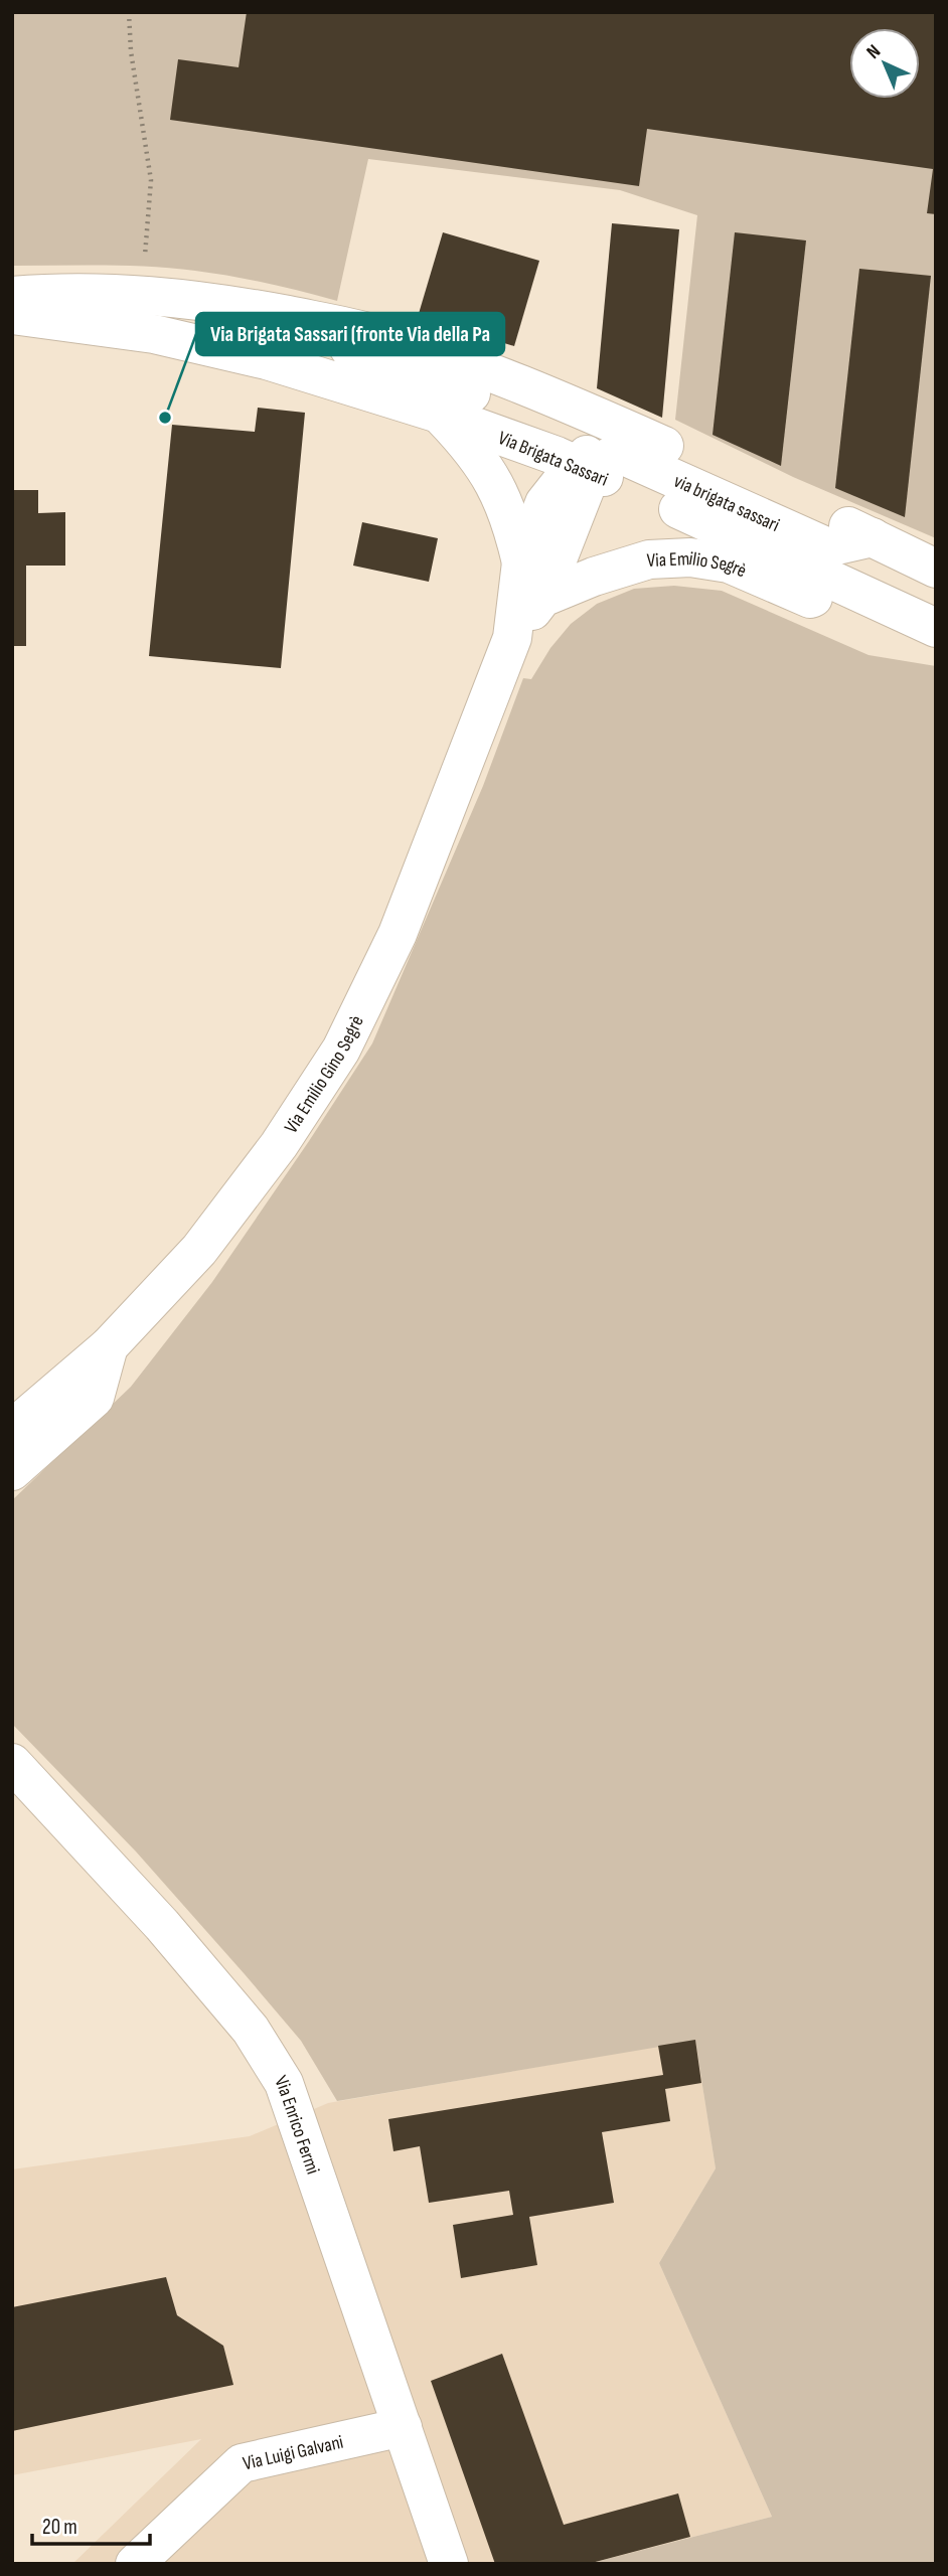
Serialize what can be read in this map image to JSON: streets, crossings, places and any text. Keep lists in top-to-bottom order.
{
  "streets": {
    "street": [
      "Via Brigata Sassari",
      "via brigata sassari",
      "Via Emilio Segrè",
      "Via Emilio Gino Segrè",
      "Via Enrico Fermi",
      "Via Luigi Galvani"
    ]
  },
  "crossings": [
    ["Via Brigata Sassari", "via brigata sassari"],
    ["Via Brigata Sassari", "Via Emilio Segrè"],
    ["Via Enrico Fermi", "Via Luigi Galvani"]
  ],
  "places": ["Via Brigata Sassari (fronte Via della Pa"],
  "scale_bar": "20 m",
  "north": "top left"
}
